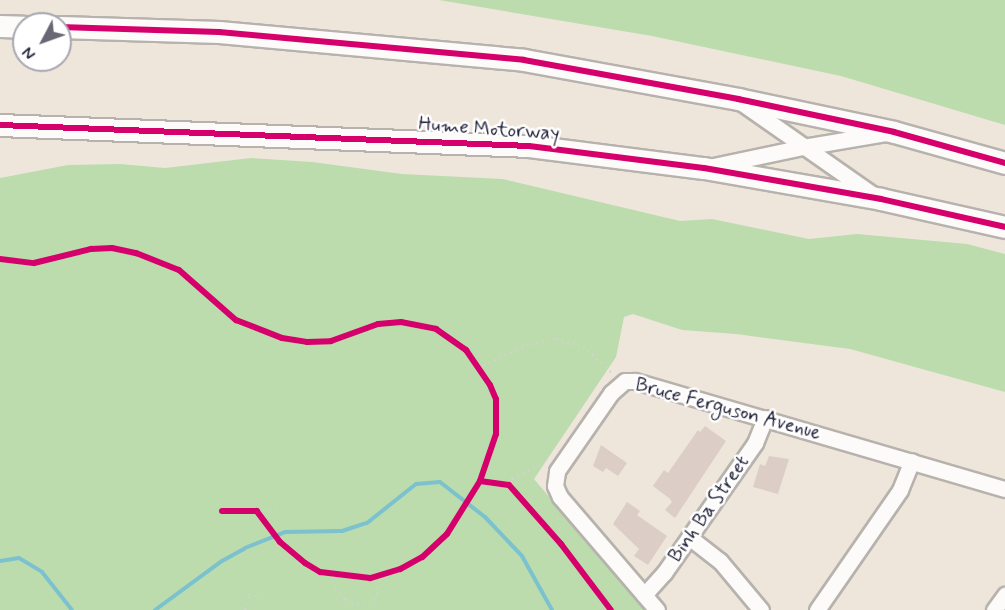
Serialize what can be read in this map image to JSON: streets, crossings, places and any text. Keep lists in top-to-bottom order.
{
  "streets": {
    "highway": ["Hume Motorway"],
    "street": ["Bruce Ferguson Avenue", "Binh Ba Street"]
  },
  "crossings": [
    ["Bruce Ferguson Avenue", "Binh Ba Street"]
  ],
  "north": "bottom left"
}
